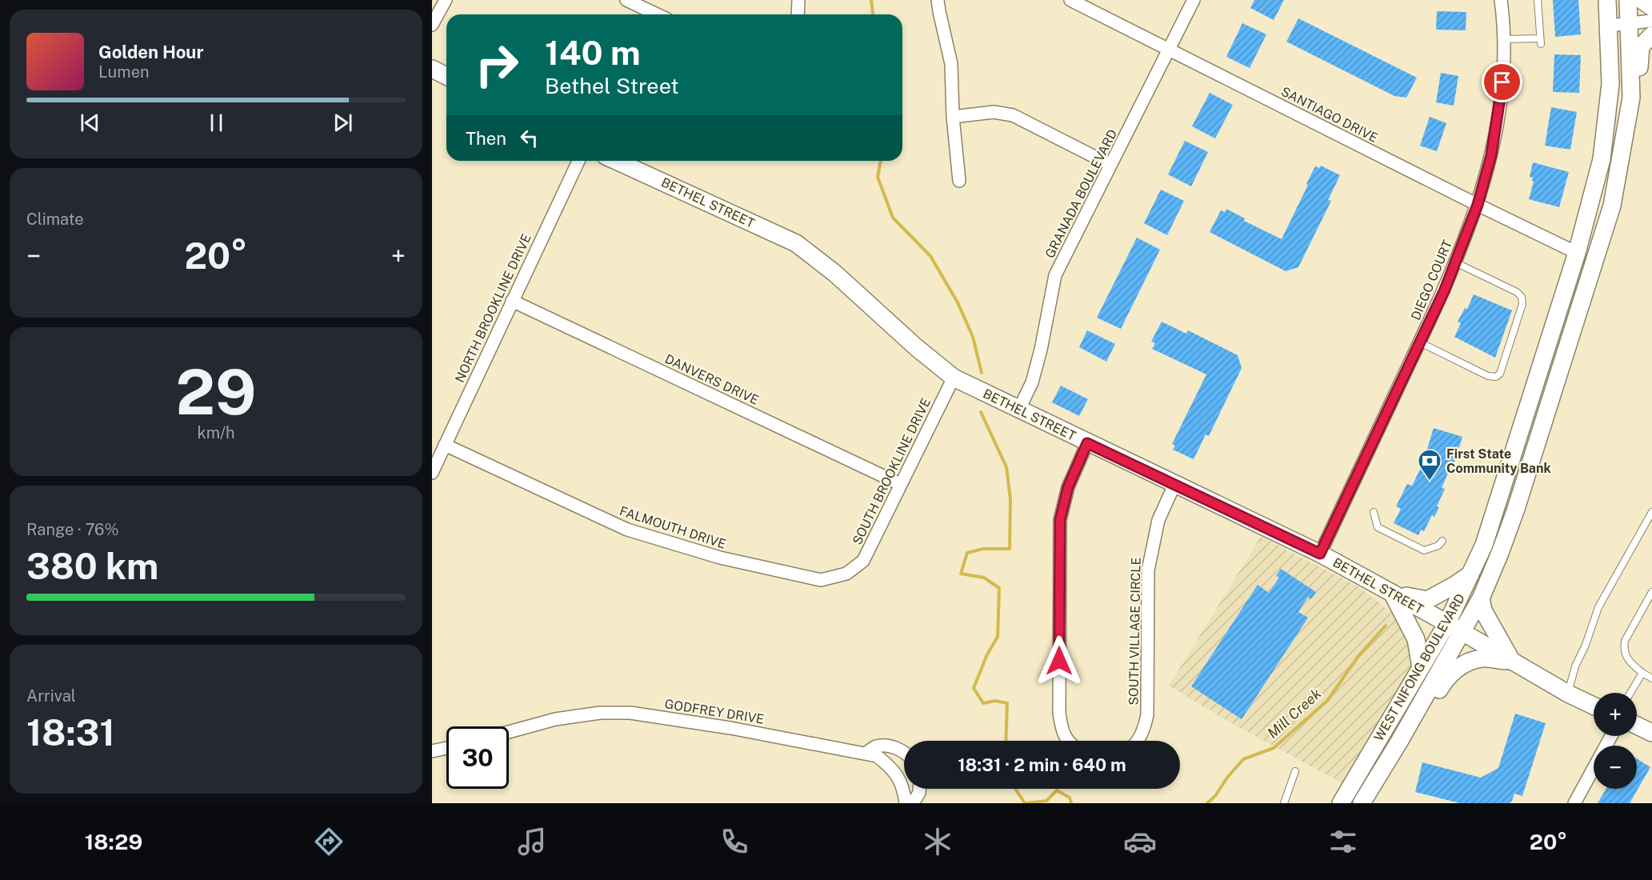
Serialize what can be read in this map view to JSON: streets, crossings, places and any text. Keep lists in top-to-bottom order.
{
  "streets": {
    "main road": ["BETHEL STREET", "WEST NIFONG BOULEVARD"],
    "street": [
      "SANTIAGO DRIVE",
      "GRANADA BOULEVARD",
      "DIEGO COURT",
      "NORTH BROOKLINE DRIVE",
      "DANVERS DRIVE",
      "SOUTH BROOKLINE DRIVE",
      "FALMOUTH DRIVE",
      "SOUTH VILLAGE CIRCLE",
      "GODFREY DRIVE"
    ]
  },
  "crossings": [
    ["SANTIAGO DRIVE", "GRANADA BOULEVARD"],
    ["SANTIAGO DRIVE", "DIEGO COURT"],
    ["SANTIAGO DRIVE", "WEST NIFONG BOULEVARD"],
    ["GRANADA BOULEVARD", "BETHEL STREET"],
    ["BETHEL STREET", "DIEGO COURT"],
    ["BETHEL STREET", "SOUTH BROOKLINE DRIVE"],
    ["BETHEL STREET", "SOUTH VILLAGE CIRCLE"],
    ["BETHEL STREET", "WEST NIFONG BOULEVARD"],
    ["NORTH BROOKLINE DRIVE", "DANVERS DRIVE"],
    ["NORTH BROOKLINE DRIVE", "FALMOUTH DRIVE"],
    ["DANVERS DRIVE", "SOUTH BROOKLINE DRIVE"],
    ["SOUTH BROOKLINE DRIVE", "FALMOUTH DRIVE"]
  ],
  "water": ["Mill Creek"],
  "places": {
    "bank": ["First State Community Bank"]
  },
  "page": {
    "turn": ["140 m", "Bethel Street"],
    "song": ["Golden Hour", "Lumen"],
    "then": "Then",
    "tile": [
      "Climate",
      ["29", "km/h"],
      ["Range · 76%", "380 km"],
      ["Arrival", "18:31"]
    ],
    "heat": ["−", "20°", "+"],
    "map_buttons": ["+", "−"],
    "limit": "30",
    "trip": "18:31 · 2 min · 640 m",
    "tabs": ["18:29", "20°"]
  }
}
